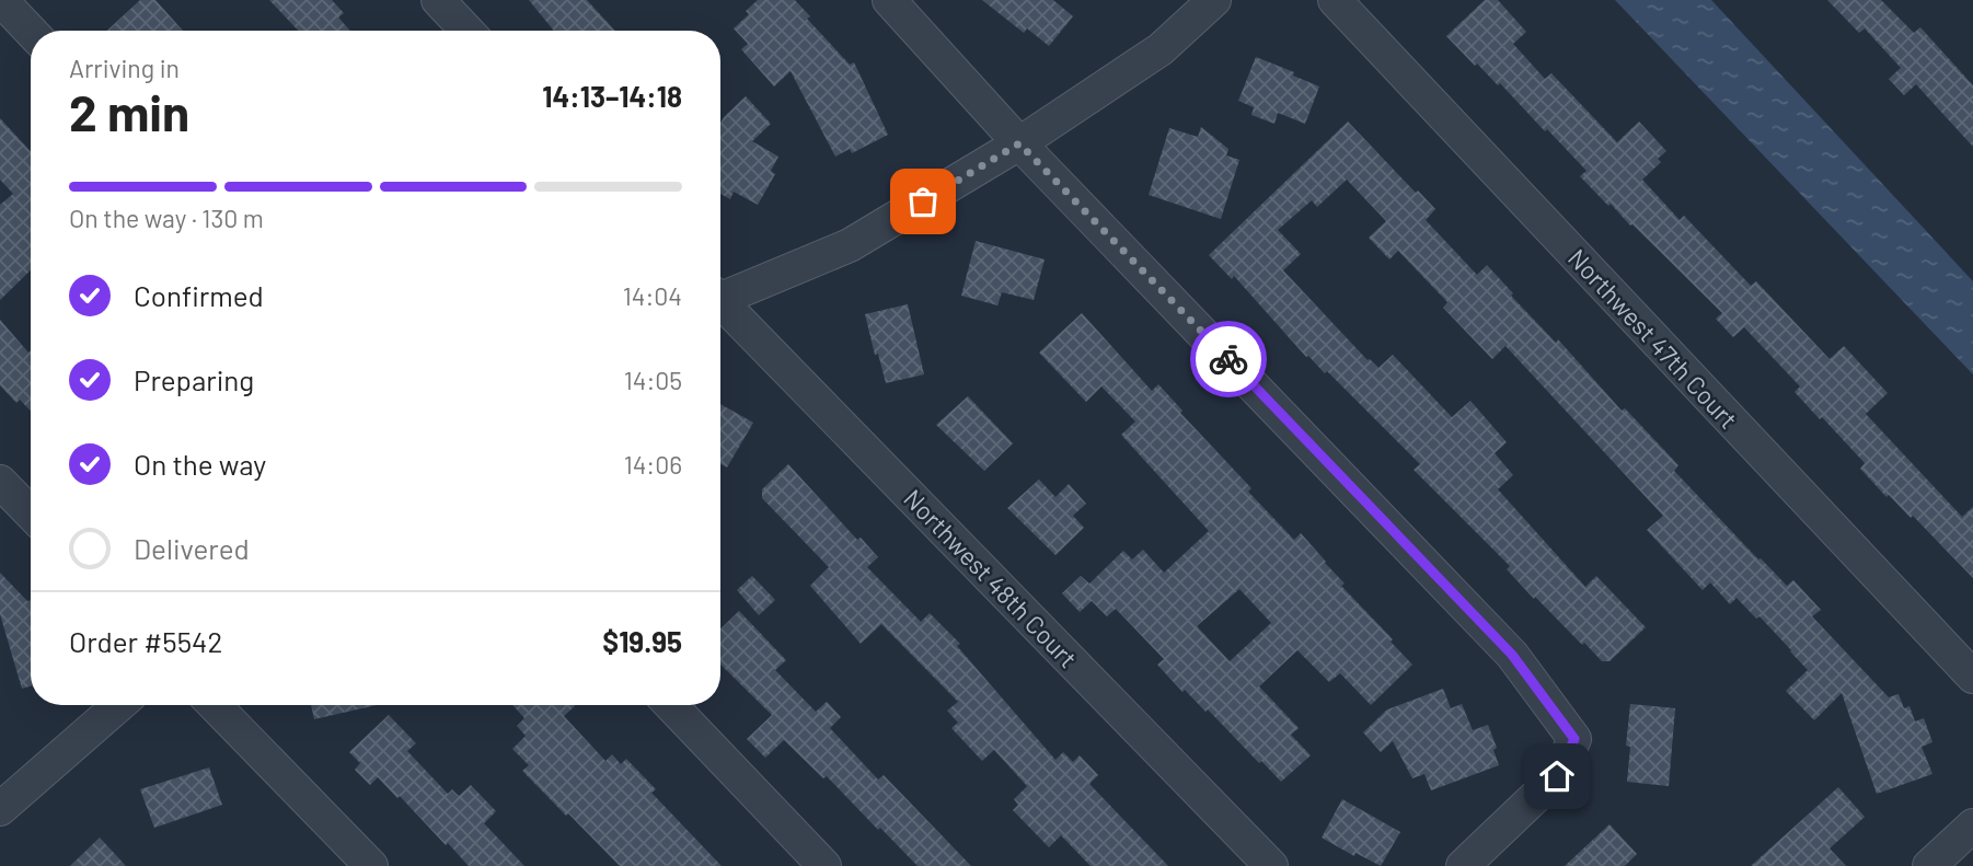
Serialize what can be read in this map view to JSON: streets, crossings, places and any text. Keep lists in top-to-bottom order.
{
  "streets": {
    "street": ["Northwest 47th Court", "Northwest 48th Court"]
  },
  "page": {
    "heading": ["2 min", "Arriving in", "14:13–14:18"],
    "panel": ["Order #5542", "$19.95"],
    "bar": "On the way · 130 m",
    "list": [
      ["Confirmed", "14:04"],
      ["Preparing", "14:05"],
      ["On the way", "14:06"],
      "Delivered"
    ]
  }
}
